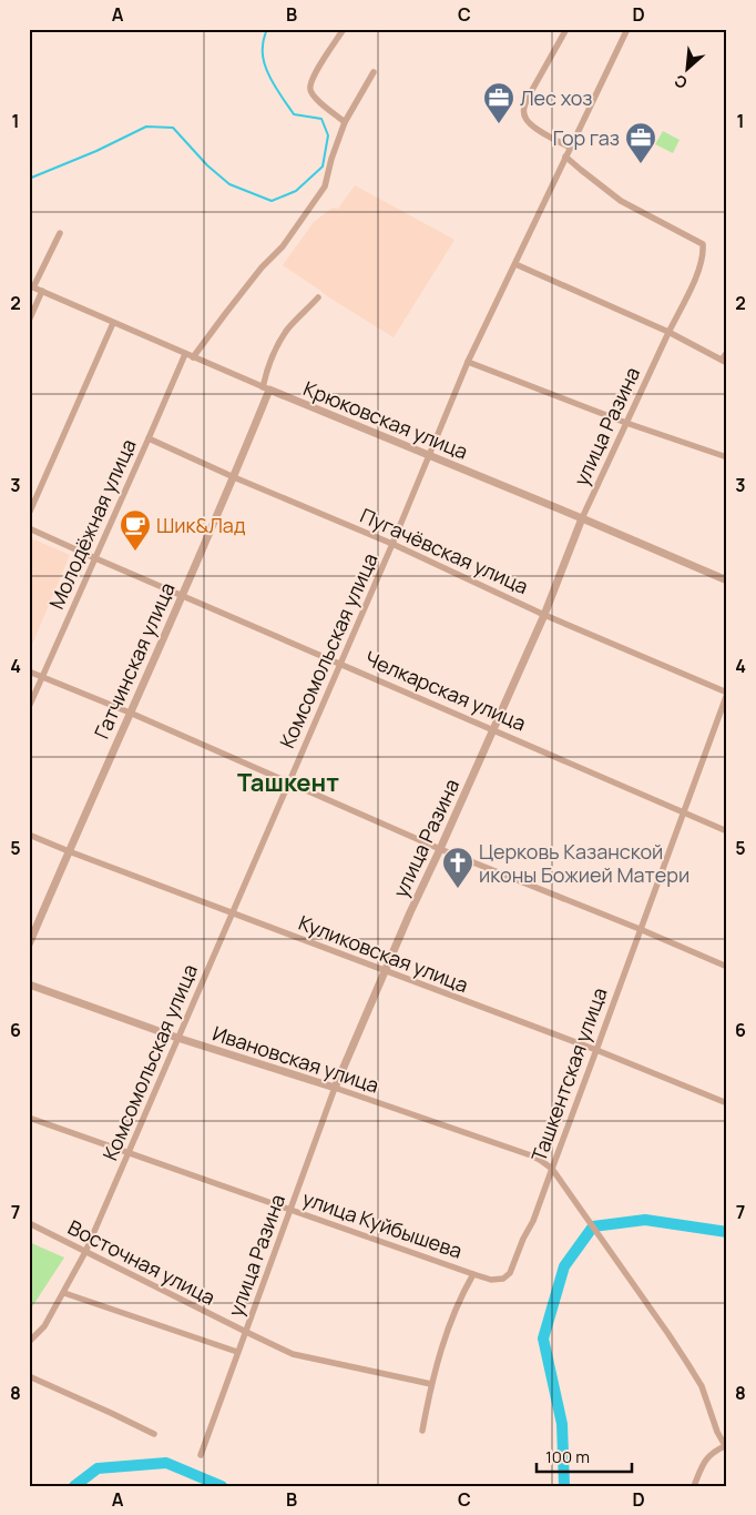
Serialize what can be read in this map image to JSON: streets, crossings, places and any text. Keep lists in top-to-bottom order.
{
  "streets": {
    "street": [
      "Крюковская улица",
      "улица Разина",
      "Молодёжная улица",
      "Пугачёвская улица",
      "Комсомольская улица",
      "Гатчинская улица",
      "Челкарская улица",
      "Куликовская улица",
      "Ивановская улица",
      "Ташкентская улица",
      "улица Куйбышева",
      "Восточная улица"
    ]
  },
  "crossings": [
    ["Крюковская улица", "улица Разина"],
    ["Крюковская улица", "Молодёжная улица"],
    ["Крюковская улица", "Комсомольская улица"],
    ["Крюковская улица", "Гатчинская улица"],
    ["улица Разина", "Пугачёвская улица"],
    ["улица Разина", "Комсомольская улица"],
    ["улица Разина", "Челкарская улица"],
    ["улица Разина", "Куликовская улица"],
    ["улица Разина", "Ивановская улица"],
    ["улица Разина", "улица Куйбышева"],
    ["улица Разина", "Восточная улица"],
    ["Молодёжная улица", "Пугачёвская улица"],
    ["Молодёжная улица", "Челкарская улица"],
    ["Пугачёвская улица", "Комсомольская улица"],
    ["Пугачёвская улица", "Гатчинская улица"],
    ["Пугачёвская улица", "Ташкентская улица"],
    ["Комсомольская улица", "Челкарская улица"],
    ["Комсомольская улица", "Куликовская улица"],
    ["Комсомольская улица", "Ивановская улица"],
    ["Комсомольская улица", "улица Куйбышева"],
    ["Комсомольская улица", "Восточная улица"],
    ["Гатчинская улица", "Челкарская улица"],
    ["Гатчинская улица", "Куликовская улица"],
    ["Челкарская улица", "Ташкентская улица"],
    ["Куликовская улица", "Ташкентская улица"],
    ["Ивановская улица", "Ташкентская улица"],
    ["Ташкентская улица", "улица Куйбышева"]
  ],
  "districts": ["Ташкент"],
  "places": {
    "office": ["Лес хоз", "Гор газ"],
    "cafe": ["Шик&Лад"],
    "church": ["Церковь Казанской иконы Божией Матери"]
  },
  "scale_bar": "100 m",
  "north": "bottom left",
  "grid": {
    "columns": [
      "A",
      "B",
      "C",
      "D"
    ],
    "rows": [
      "1",
      "2",
      "3",
      "4",
      "5",
      "6",
      "7",
      "8"
    ]
  }
}
